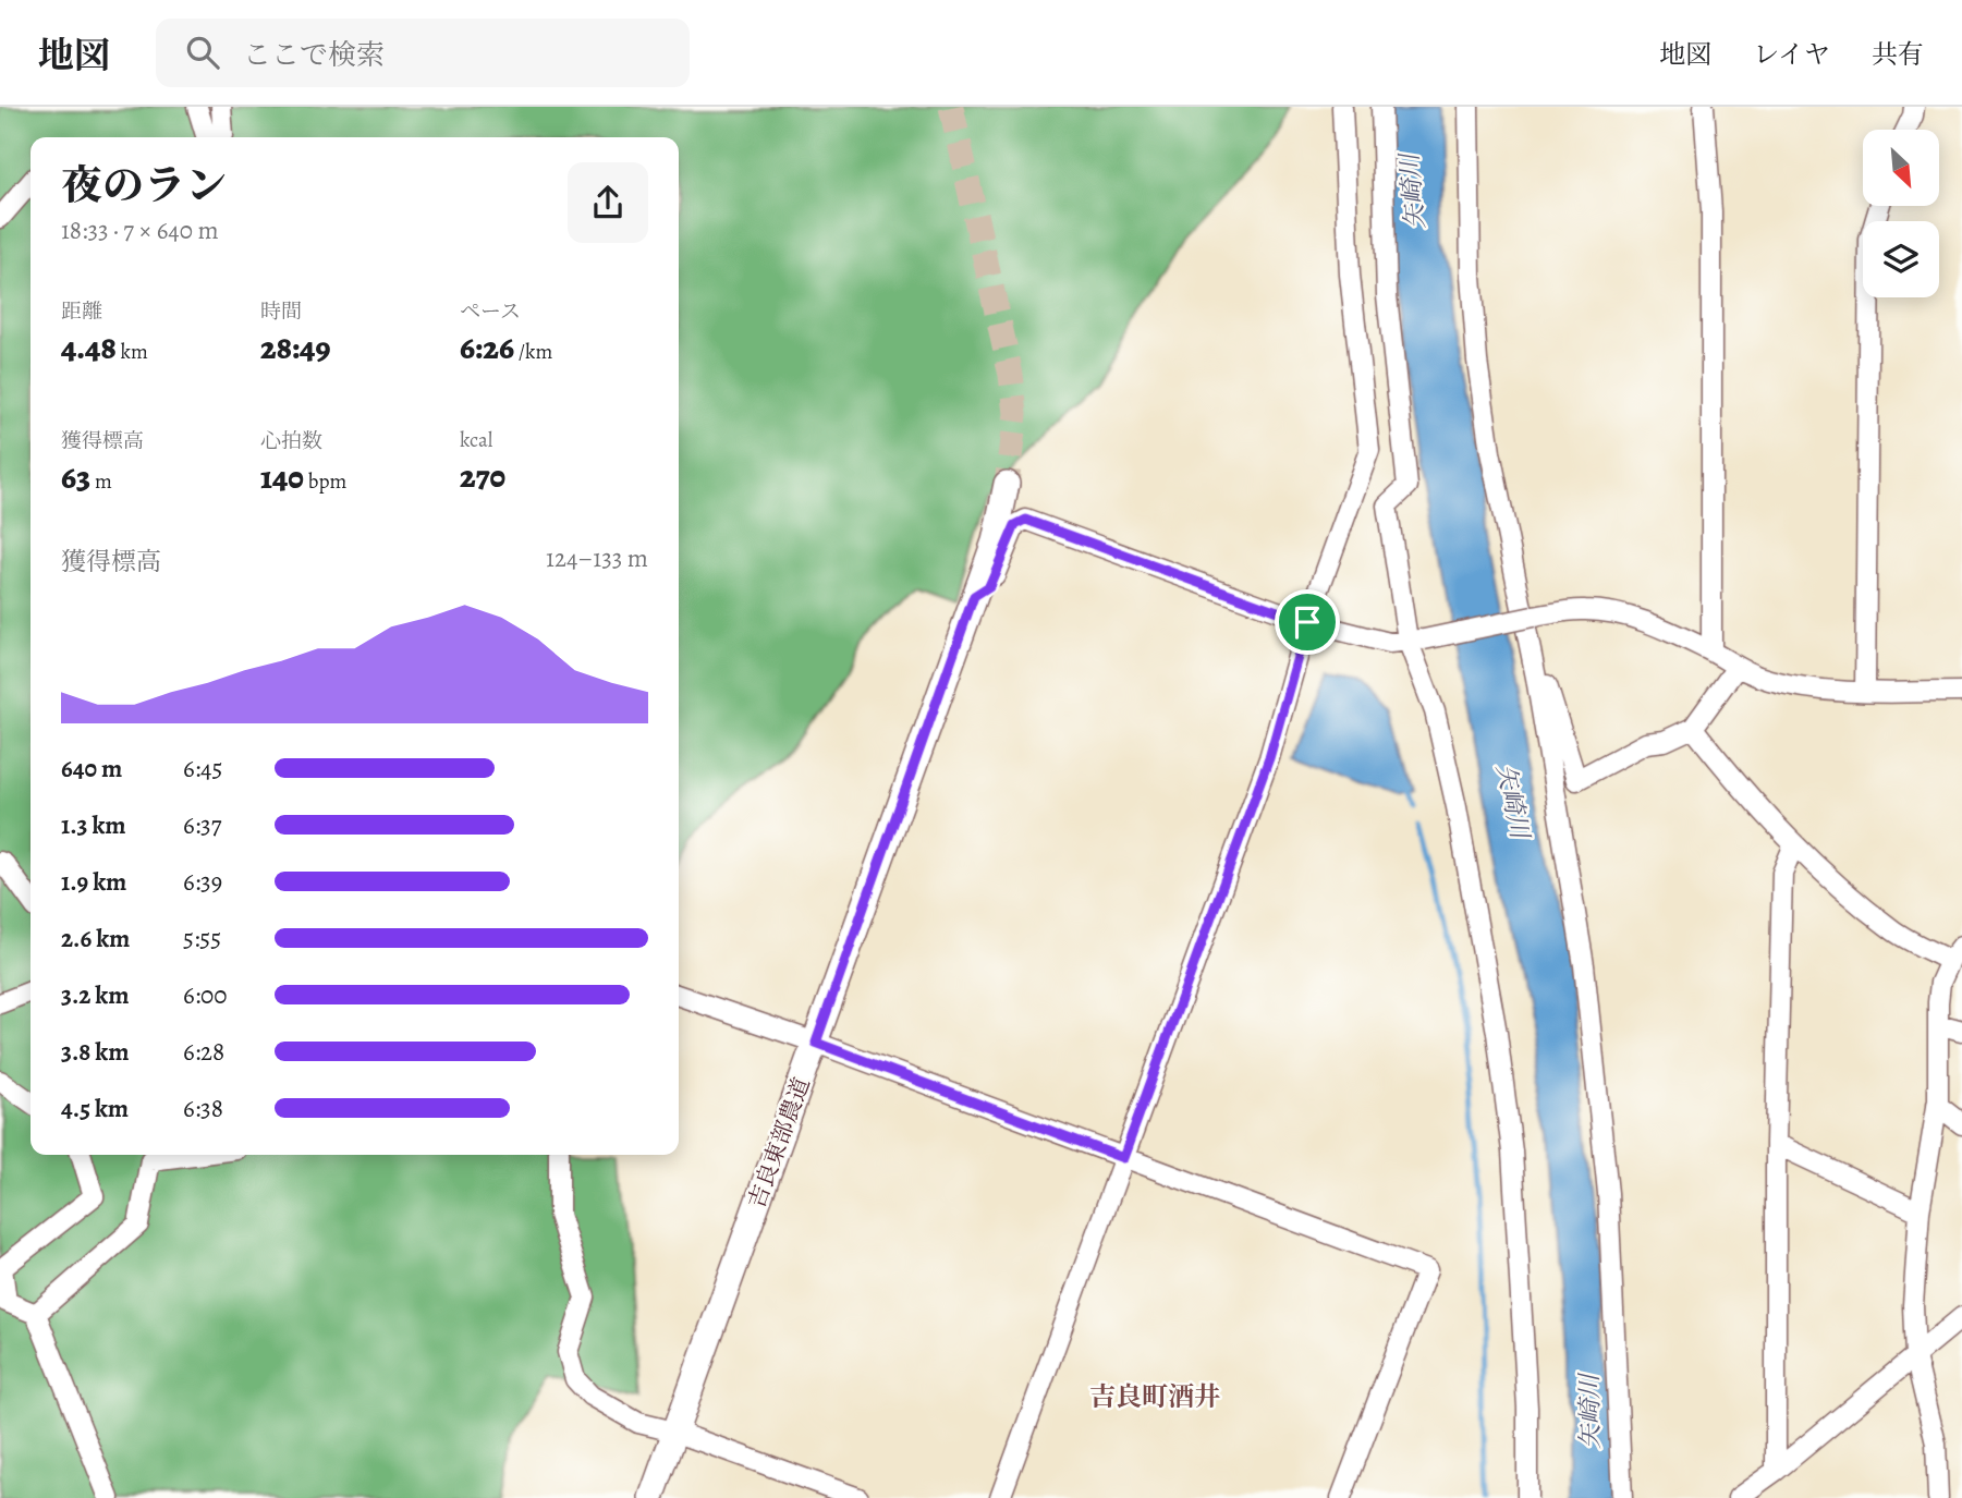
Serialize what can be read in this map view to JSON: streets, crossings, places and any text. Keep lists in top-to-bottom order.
{
  "streets": {
    "street": ["吉良東部農道"]
  },
  "districts": ["吉良町酒井"],
  "water": ["矢崎川"],
  "north": "bottom right",
  "page": {
    "header": "地図",
    "search": "ここで検索",
    "nav": ["地図", "レイヤ", "共有"],
    "heading": ["夜のラン", "18:33 · 7 × 640 m"],
    "stats": [
      ["距離", "4.48 km"],
      ["時間", "28:49"],
      ["ペース", "6:26 /km"],
      ["獲得標高", "63 m"],
      ["心拍数", "140 bpm"],
      ["kcal", "270"]
    ],
    "chart": ["獲得標高", "124–133 m"],
    "list": [
      {
        "name": "640 m",
        "note": "6:45"
      },
      {
        "name": "1.3 km",
        "note": "6:37"
      },
      {
        "name": "1.9 km",
        "note": "6:39"
      },
      {
        "name": "2.6 km",
        "note": "5:55"
      },
      {
        "name": "3.2 km",
        "note": "6:00"
      },
      {
        "name": "3.8 km",
        "note": "6:28"
      },
      {
        "name": "4.5 km",
        "note": "6:38"
      }
    ]
  }
}
